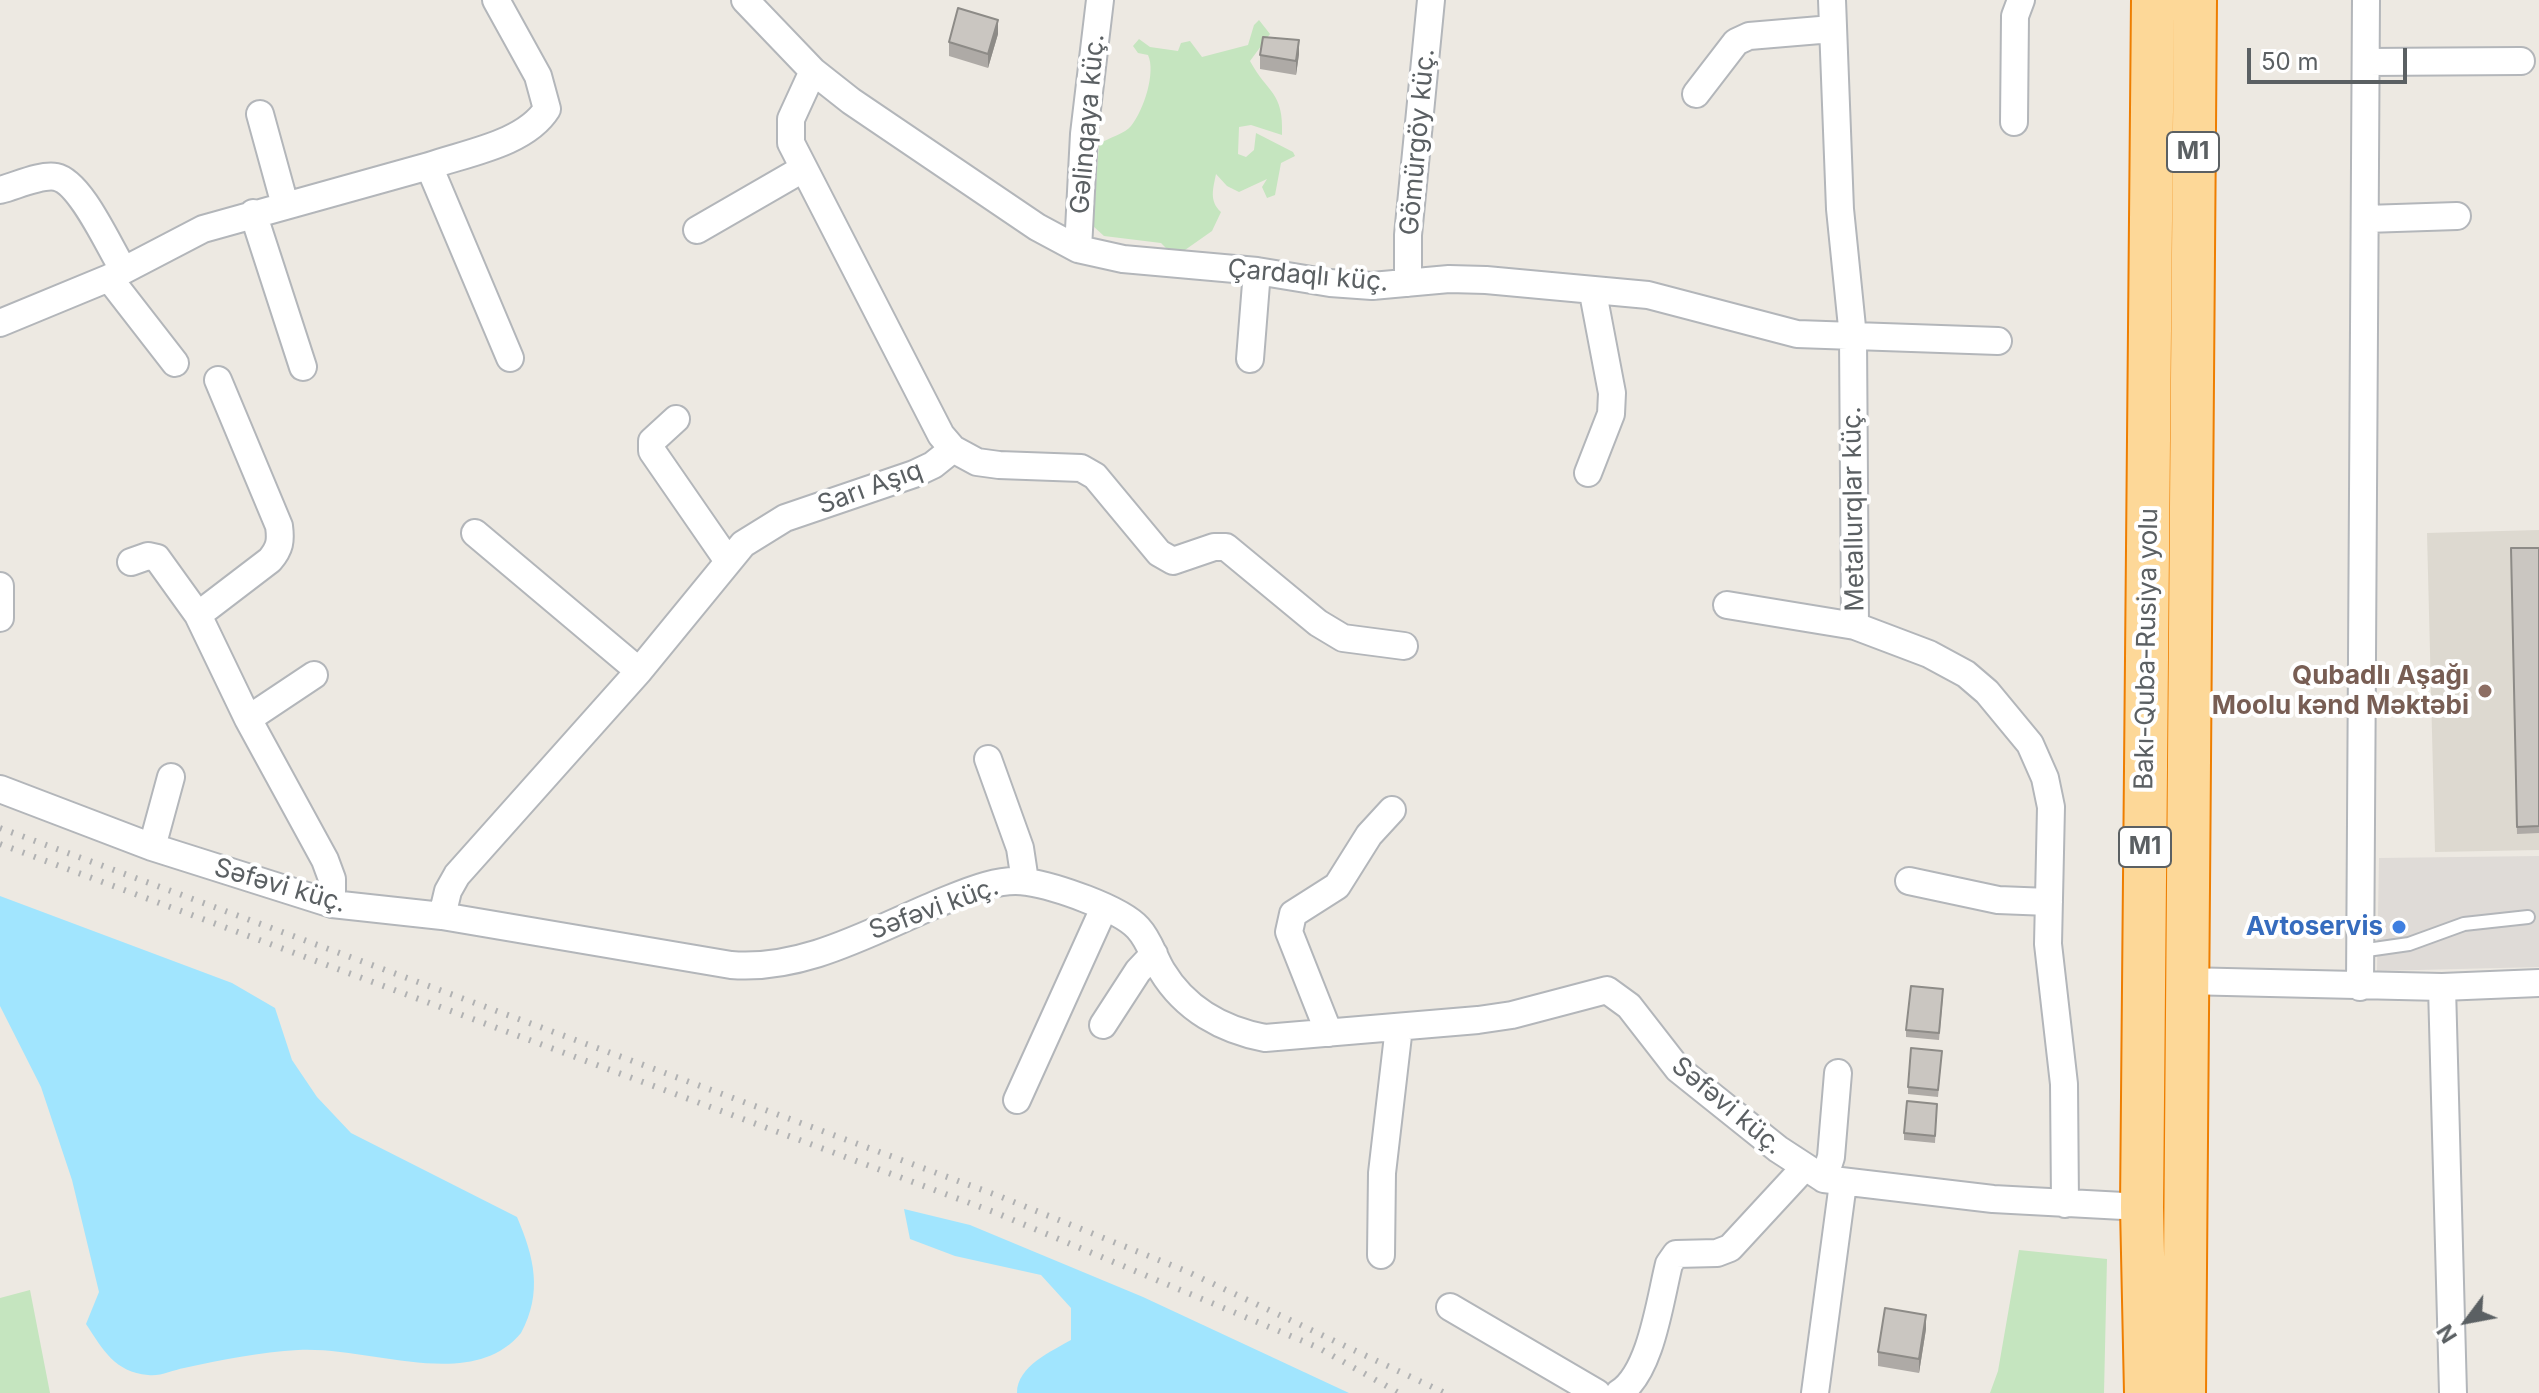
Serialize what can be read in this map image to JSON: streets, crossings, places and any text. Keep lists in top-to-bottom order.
{
  "streets": {
    "highway": ["M1", "Bakı-Quba-Rusiya yolu"],
    "street": [
      "Gəlinqaya küç.",
      "Gömürgöy küç.",
      "Çardaqlı küç.",
      "Sarı Aşıq",
      "Metallurqlar küç.",
      "Səfəvi küç."
    ]
  },
  "crossings": [
    ["Gəlinqaya küç.", "Çardaqlı küç."],
    ["Gömürgöy küç.", "Çardaqlı küç."],
    ["Çardaqlı küç.", "Metallurqlar küç."],
    ["Sarı Aşıq", "Səfəvi küç."]
  ],
  "places": ["Qubadlı Aşağı Moolu kənd Məktəbi", "Avtoservis"],
  "scale_bar": "50 m",
  "north": "bottom left"
}
